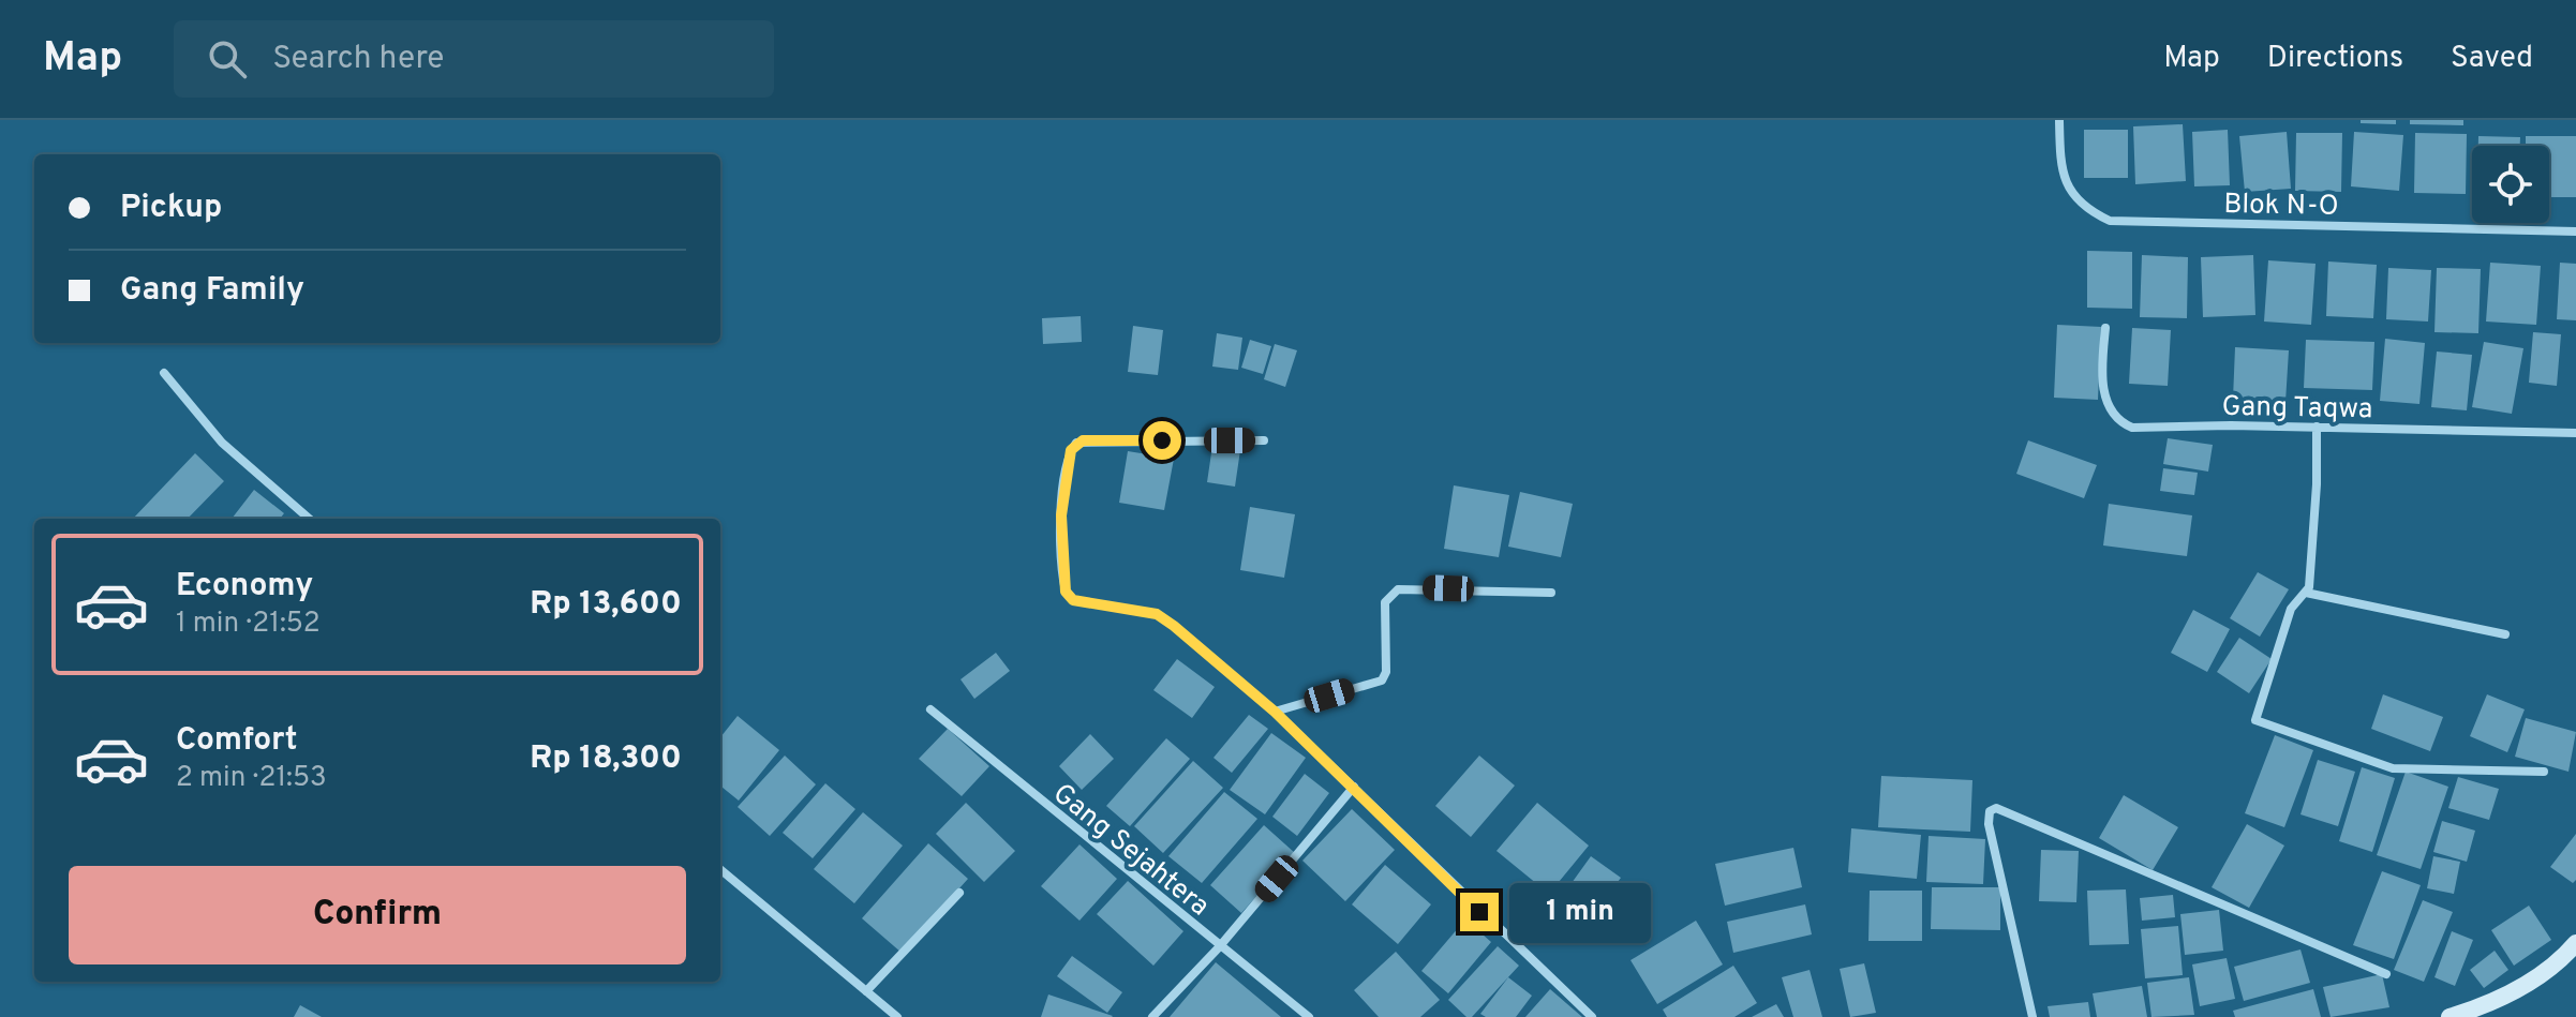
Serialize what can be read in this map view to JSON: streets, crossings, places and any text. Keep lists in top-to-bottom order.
{
  "streets": {
    "street": ["Blok N-O", "Gang Taqwa", "Gang Sejahtera"]
  },
  "page": {
    "header": "Map",
    "search": "Search here",
    "nav": ["Map", "Directions", "Saved"],
    "banner": ["Pickup", "Gang Family"],
    "list": [
      {
        "name": "Economy",
        "note": "1 min · 21:52",
        "value": "Rp 13,600"
      },
      {
        "name": "Comfort",
        "note": "2 min · 21:53",
        "value": "Rp 18,300"
      }
    ],
    "buttons": "Confirm",
    "bubble": "1 min"
  }
}
